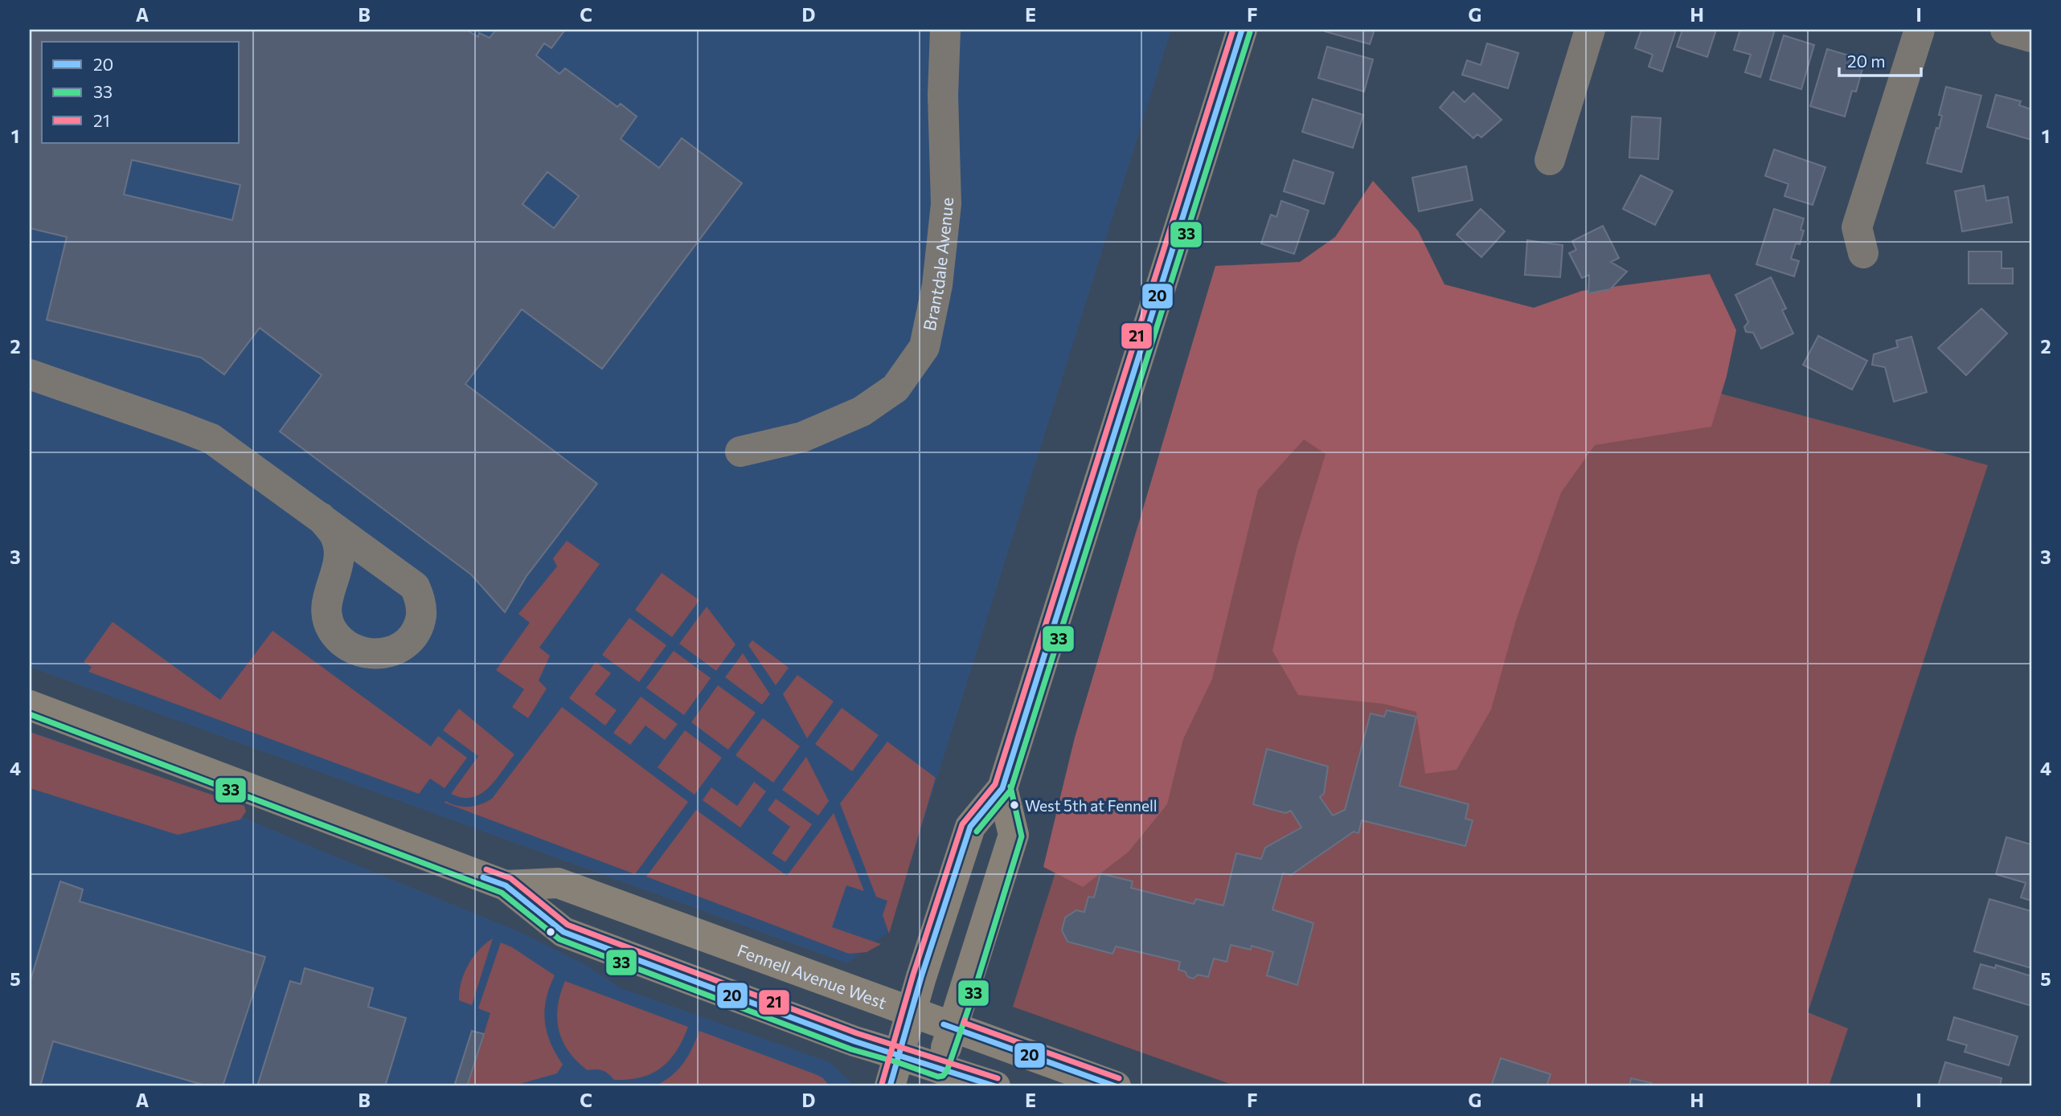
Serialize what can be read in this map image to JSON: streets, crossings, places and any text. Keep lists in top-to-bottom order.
{
  "streets": {
    "main road": ["Fennell Avenue West"],
    "street": ["Brantdale Avenue"]
  },
  "places": ["West 5th at Fennell"],
  "lines": ["transit line 20", "transit line 21", "transit line 33"],
  "legend": ["20", "33", "21"],
  "scale_bar": "20 m",
  "grid": {
    "columns": [
      "A",
      "B",
      "C",
      "D",
      "E",
      "F",
      "G",
      "H",
      "I"
    ],
    "rows": [
      "1",
      "2",
      "3",
      "4",
      "5"
    ]
  }
}
